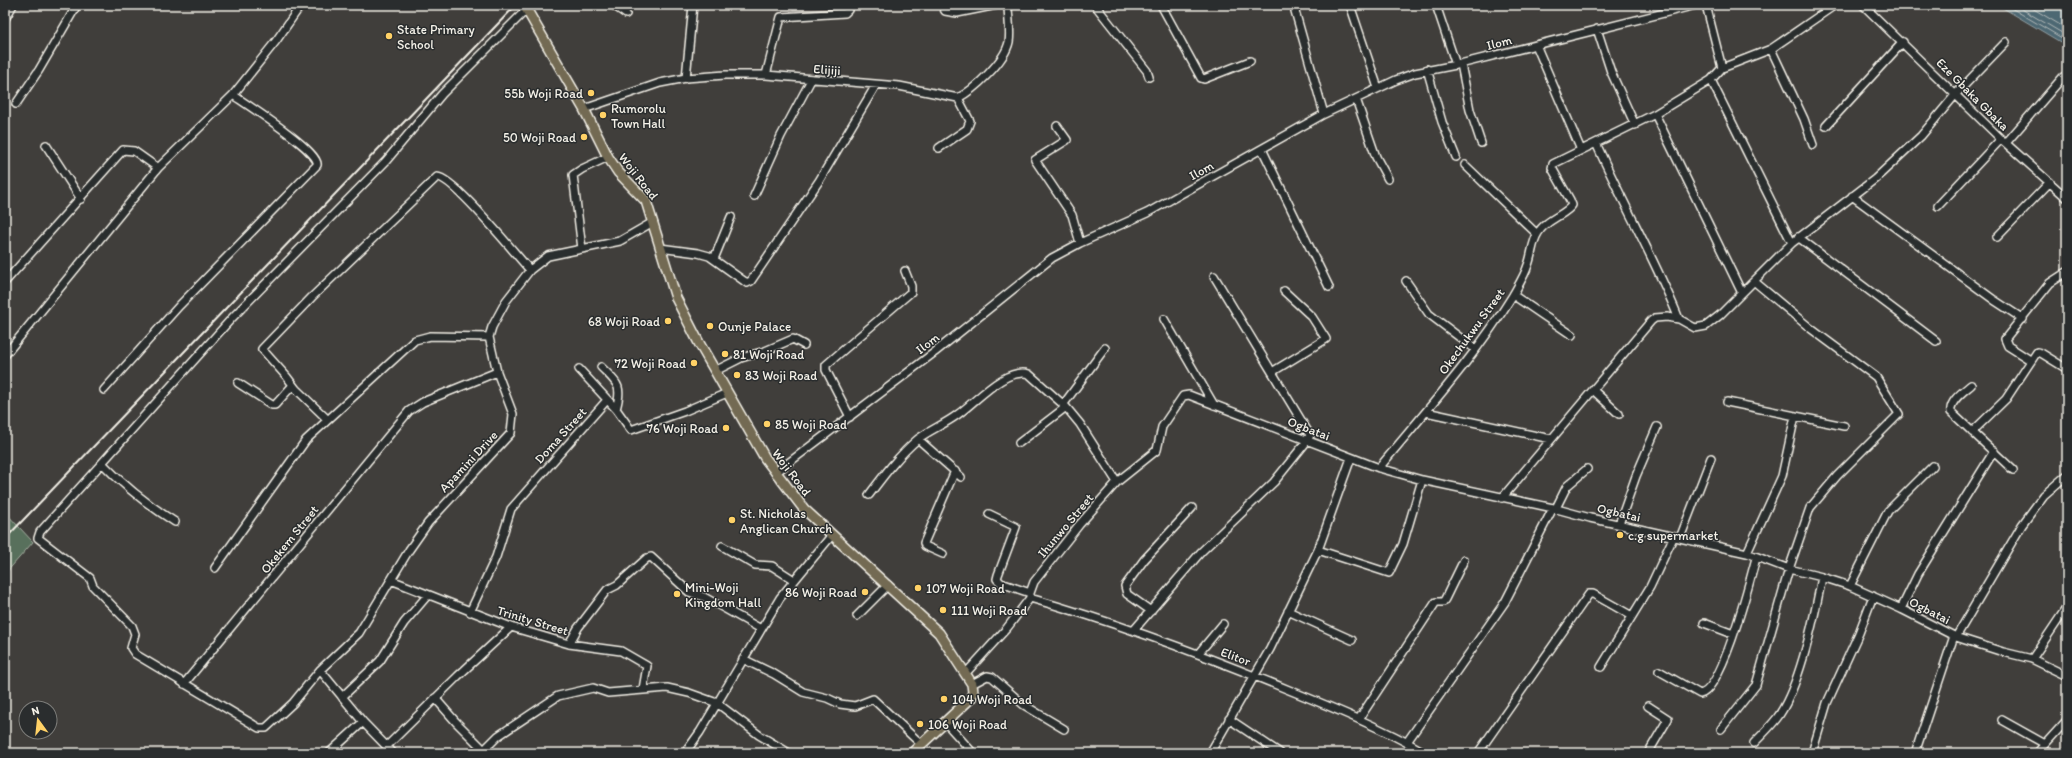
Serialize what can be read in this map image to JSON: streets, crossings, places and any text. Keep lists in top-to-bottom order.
{
  "streets": {
    "main road": ["Woji Road"],
    "street": [
      "Ilom",
      "Elijiji",
      "Eze Gbaka Gbaka",
      "Okechukwu Street",
      "Ogbatai",
      "Doma Street",
      "Apamini Drive",
      "Ihunwo Street",
      "Okekem Street",
      "Trinity Street",
      "Elitor"
    ]
  },
  "crossings": [
    ["Ilom", "Woji Road"],
    ["Elijiji", "Woji Road"],
    ["Woji Road", "Ihunwo Street"],
    ["Okechukwu Street", "Ogbatai"],
    ["Ogbatai", "Ihunwo Street"],
    ["Doma Street", "Trinity Street"],
    ["Apamini Drive", "Okekem Street"],
    ["Apamini Drive", "Trinity Street"],
    ["Ihunwo Street", "Elitor"]
  ],
  "places": [
    "State Primary School",
    "55b Woji Road",
    "Rumorolu Town Hall",
    "50 Woji Road",
    "68 Woji Road",
    "Ounje Palace",
    "81 Woji Road",
    "72 Woji Road",
    "83 Woji Road",
    "85 Woji Road",
    "76 Woji Road",
    "St. Nicholas Anglican Church",
    "c.g supermarket",
    "107 Woji Road",
    "86 Woji Road",
    "Mini-Woji Kingdom Hall",
    "111 Woji Road",
    "104 Woji Road",
    "106 Woji Road"
  ],
  "north": "top"
}
